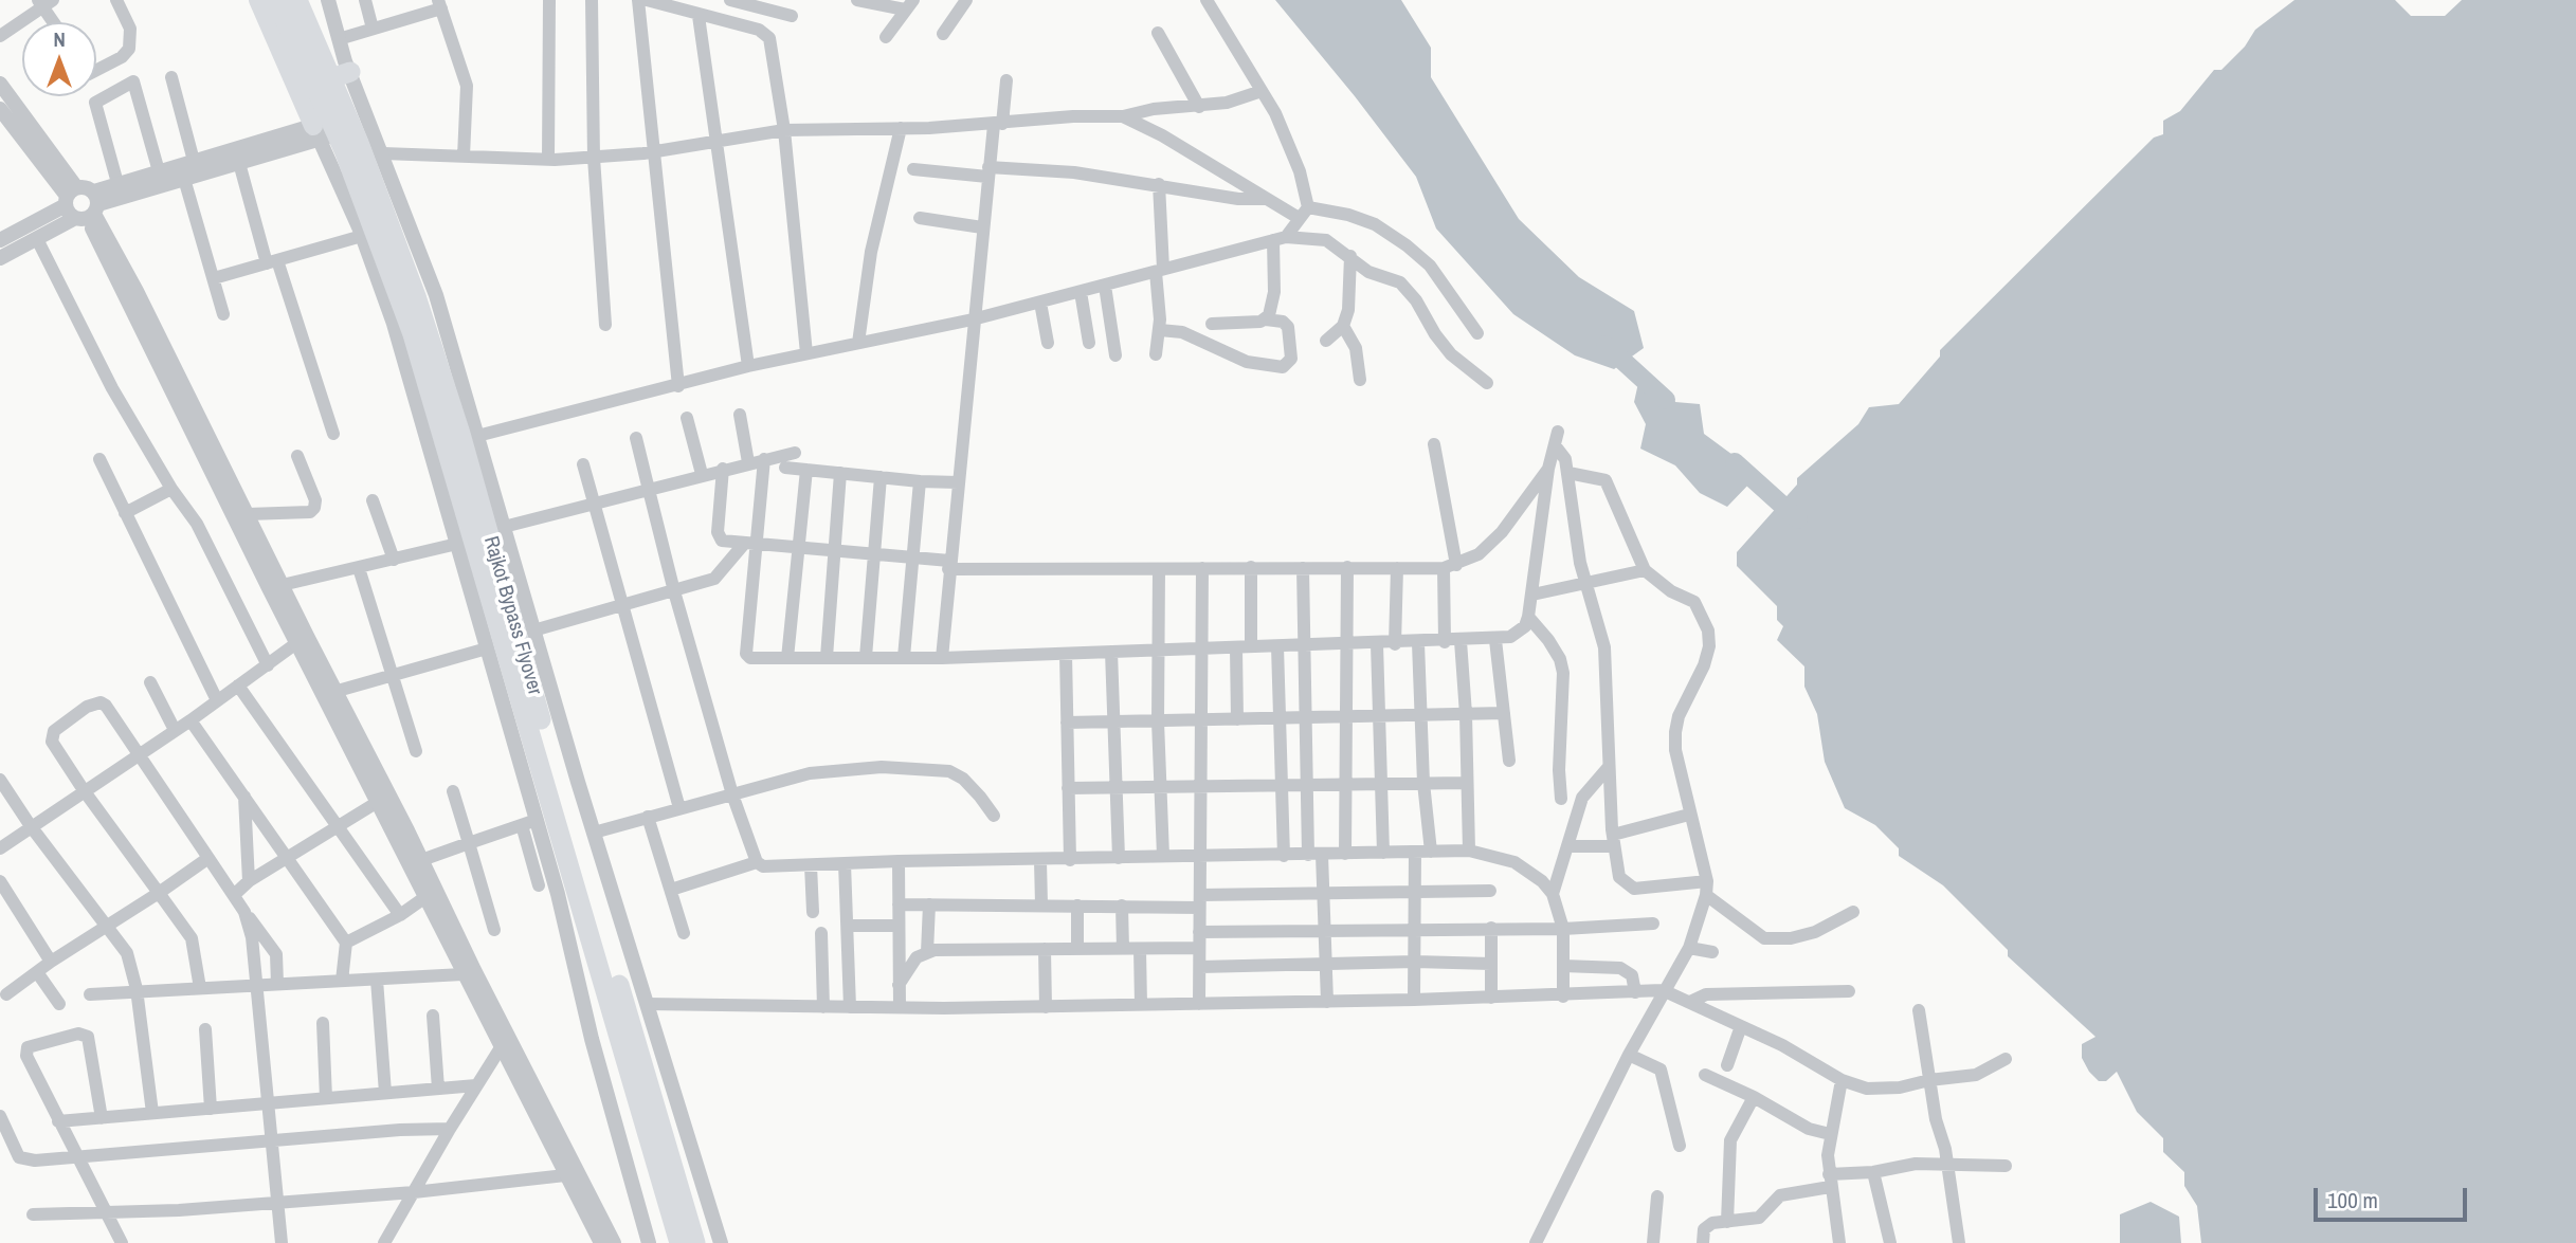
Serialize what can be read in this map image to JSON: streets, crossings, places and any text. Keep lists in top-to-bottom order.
{
  "streets": {
    "highway": ["Rajkot Bypass Flyover"]
  },
  "scale_bar": "100 m",
  "north": "top"
}
